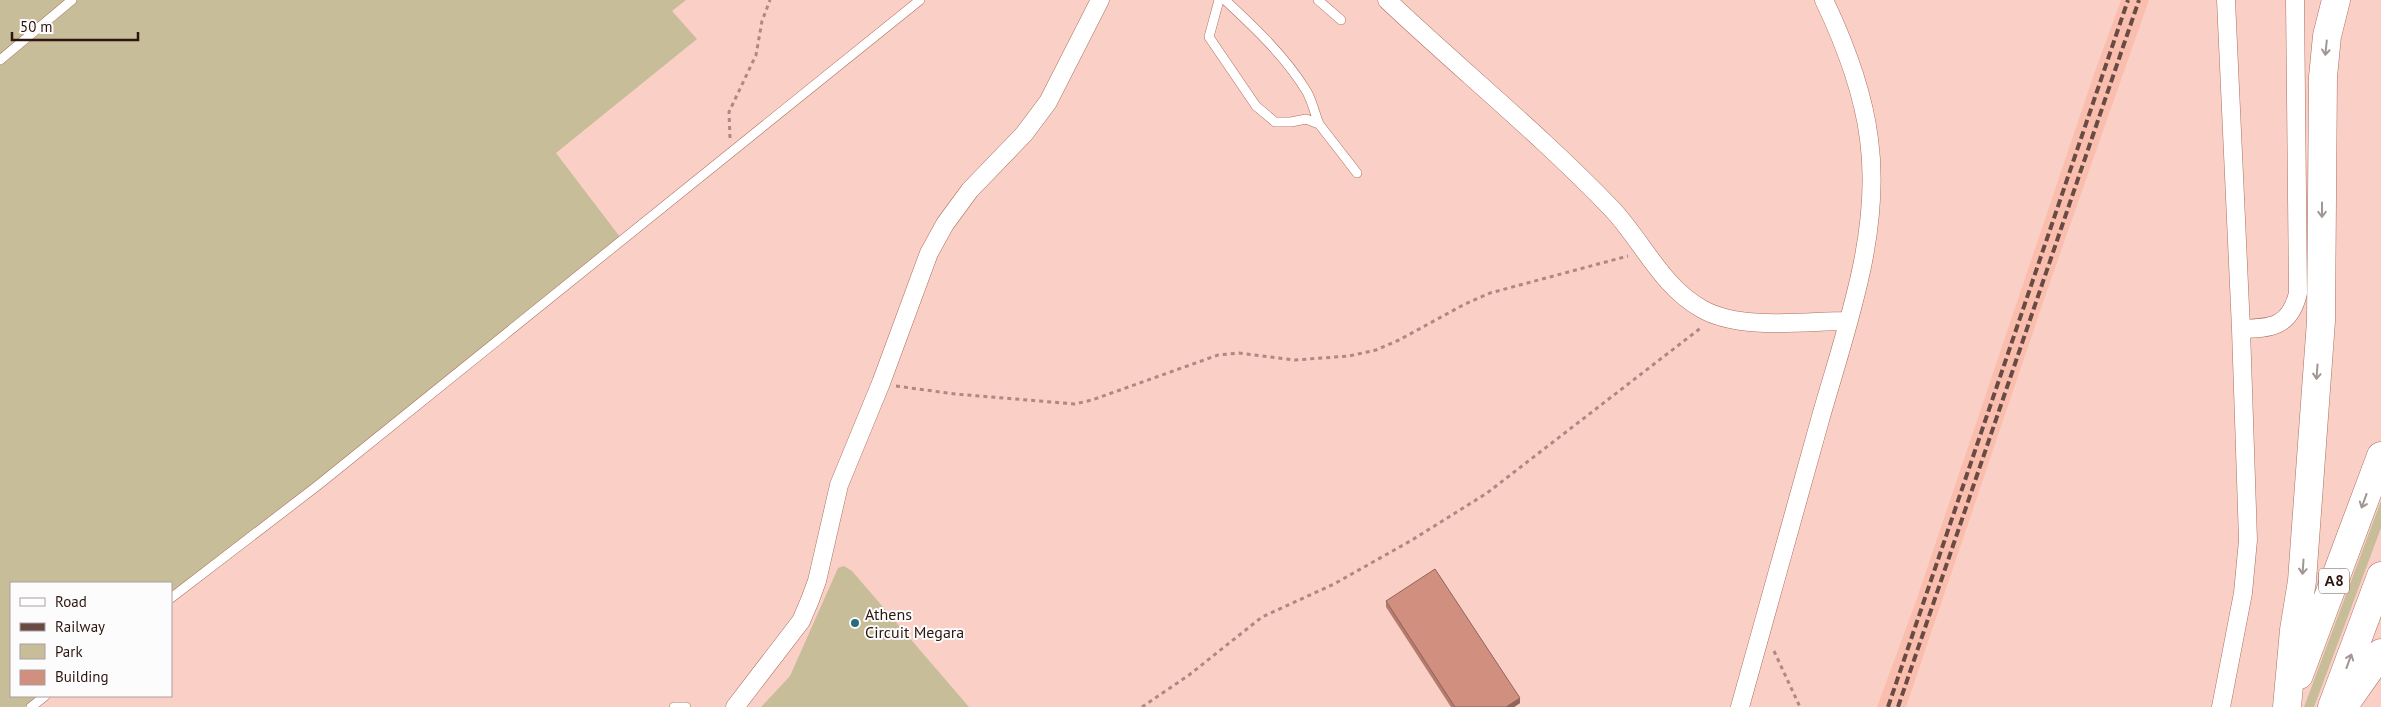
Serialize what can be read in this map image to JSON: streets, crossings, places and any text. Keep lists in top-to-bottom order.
{
  "streets": {
    "highway": ["Α8"]
  },
  "places": ["Athens Circuit Megara"],
  "legend": [
    "Road",
    "Railway",
    "Park",
    "Building"
  ],
  "scale_bar": "50 m"
}
